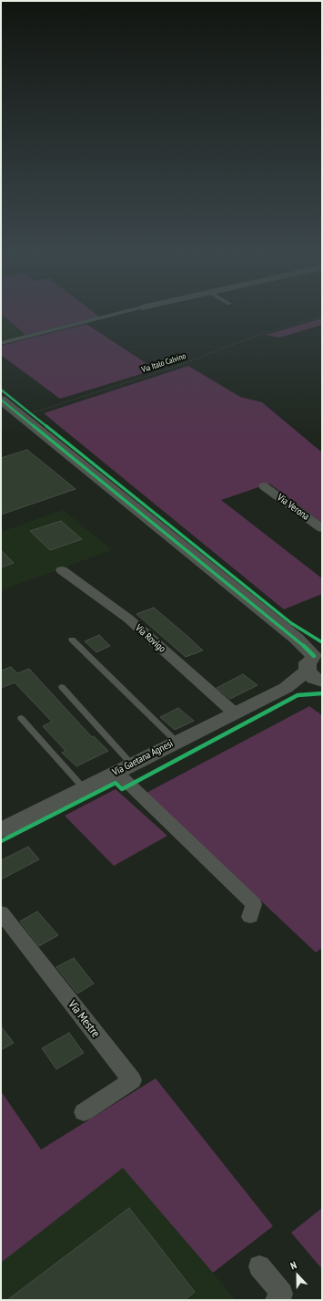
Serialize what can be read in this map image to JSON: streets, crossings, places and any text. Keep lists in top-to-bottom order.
{
  "streets": {
    "street": [
      "Via Verona",
      "Via Rovigo",
      "Via Gaetana Agnesi",
      "Via Mestre"
    ],
    "path": ["Via Italo Calvino"]
  },
  "crossings": [
    ["Via Rovigo", "Via Gaetana Agnesi"]
  ],
  "north": "top"
}
